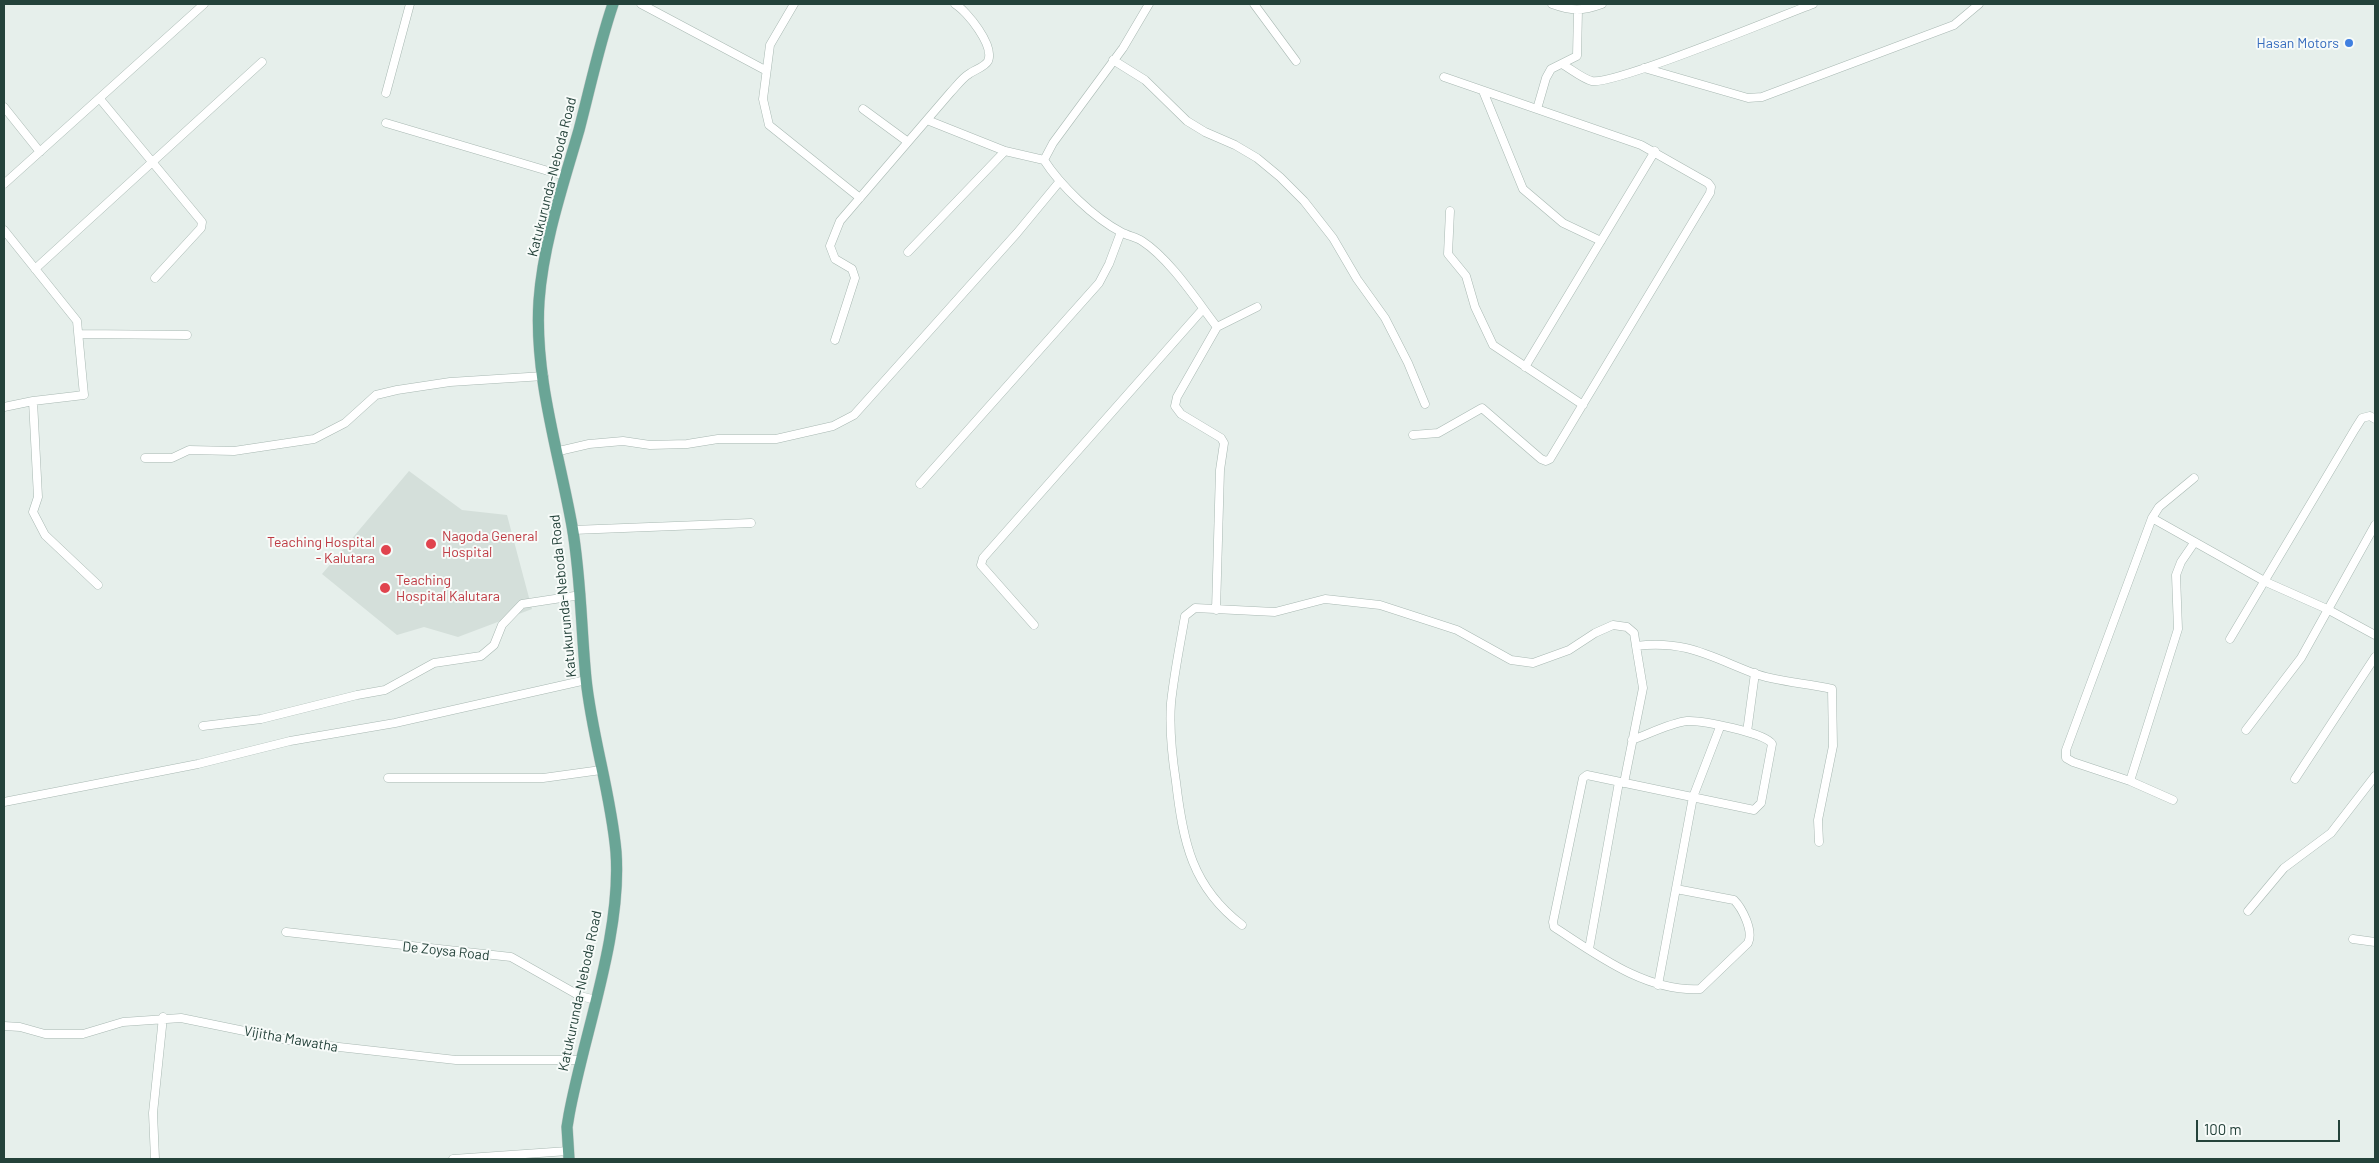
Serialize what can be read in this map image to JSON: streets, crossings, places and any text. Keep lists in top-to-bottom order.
{
  "streets": {
    "main road": ["Katukurunda-Neboda Road"],
    "street": ["De Zoysa Road", "Vijitha Mawatha"]
  },
  "crossings": [
    ["Katukurunda-Neboda Road", "De Zoysa Road"],
    ["Katukurunda-Neboda Road", "Vijitha Mawatha"]
  ],
  "places": [
    "Hasan Motors",
    "Nagoda General Hospital",
    "Teaching Hospital - Kalutara",
    "Teaching Hospital Kalutara"
  ],
  "scale_bar": "100 m"
}
